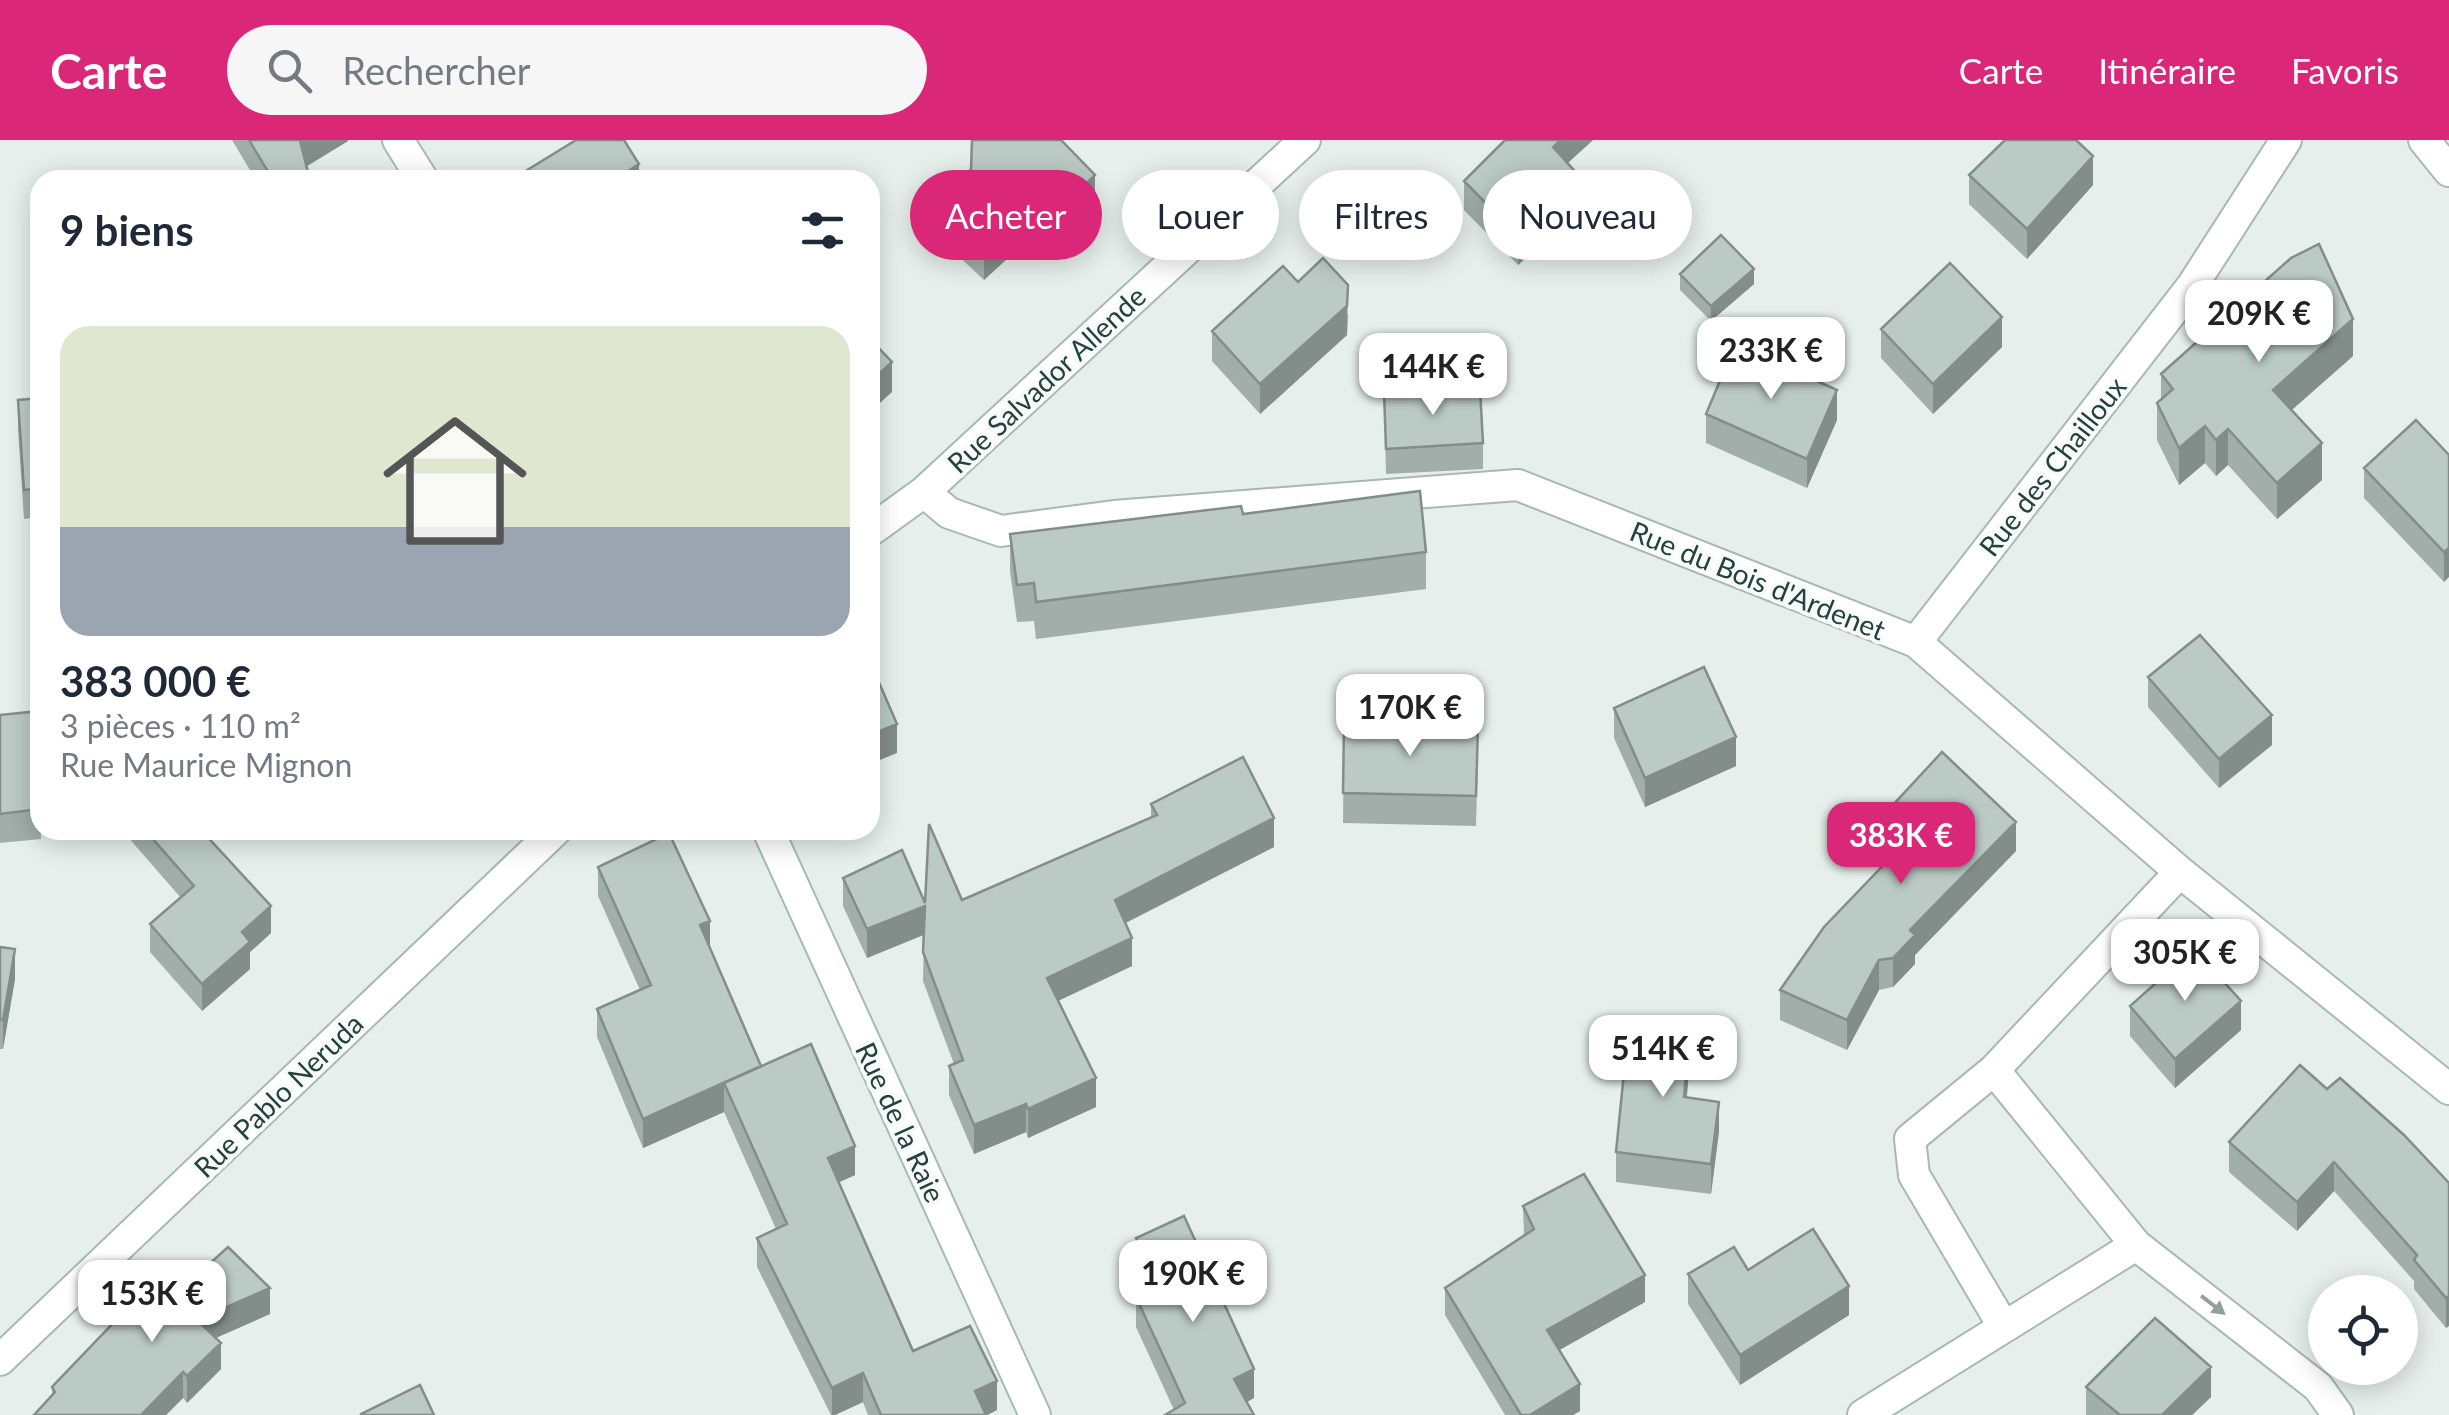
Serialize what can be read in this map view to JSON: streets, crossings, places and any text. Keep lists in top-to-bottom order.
{
  "streets": {
    "street": [
      "Rue Salvador Allende",
      "Rue des Chailloux",
      "Rue du Bois d'Ardenet",
      "Rue Pablo Neruda",
      "Rue de la Raie"
    ]
  },
  "crossings": [
    ["Rue Salvador Allende", "Rue du Bois d'Ardenet"],
    ["Rue des Chailloux", "Rue du Bois d'Ardenet"]
  ],
  "page": {
    "header": "Carte",
    "search": "Rechercher",
    "nav": ["Carte", "Itinéraire", "Favoris"],
    "chip": [
      "Acheter",
      "Louer",
      "Filtres",
      "Nouveau"
    ],
    "heading": "9 biens",
    "price": [
      "209K €",
      "233K €",
      "144K €",
      "170K €",
      "383K €",
      "305K €",
      "514K €",
      "190K €",
      "153K €"
    ],
    "list": [
      {
        "name": "383 000 €",
        "note": "3 pièces · 110 m² · Rue Maurice Mignon"
      }
    ]
  }
}
